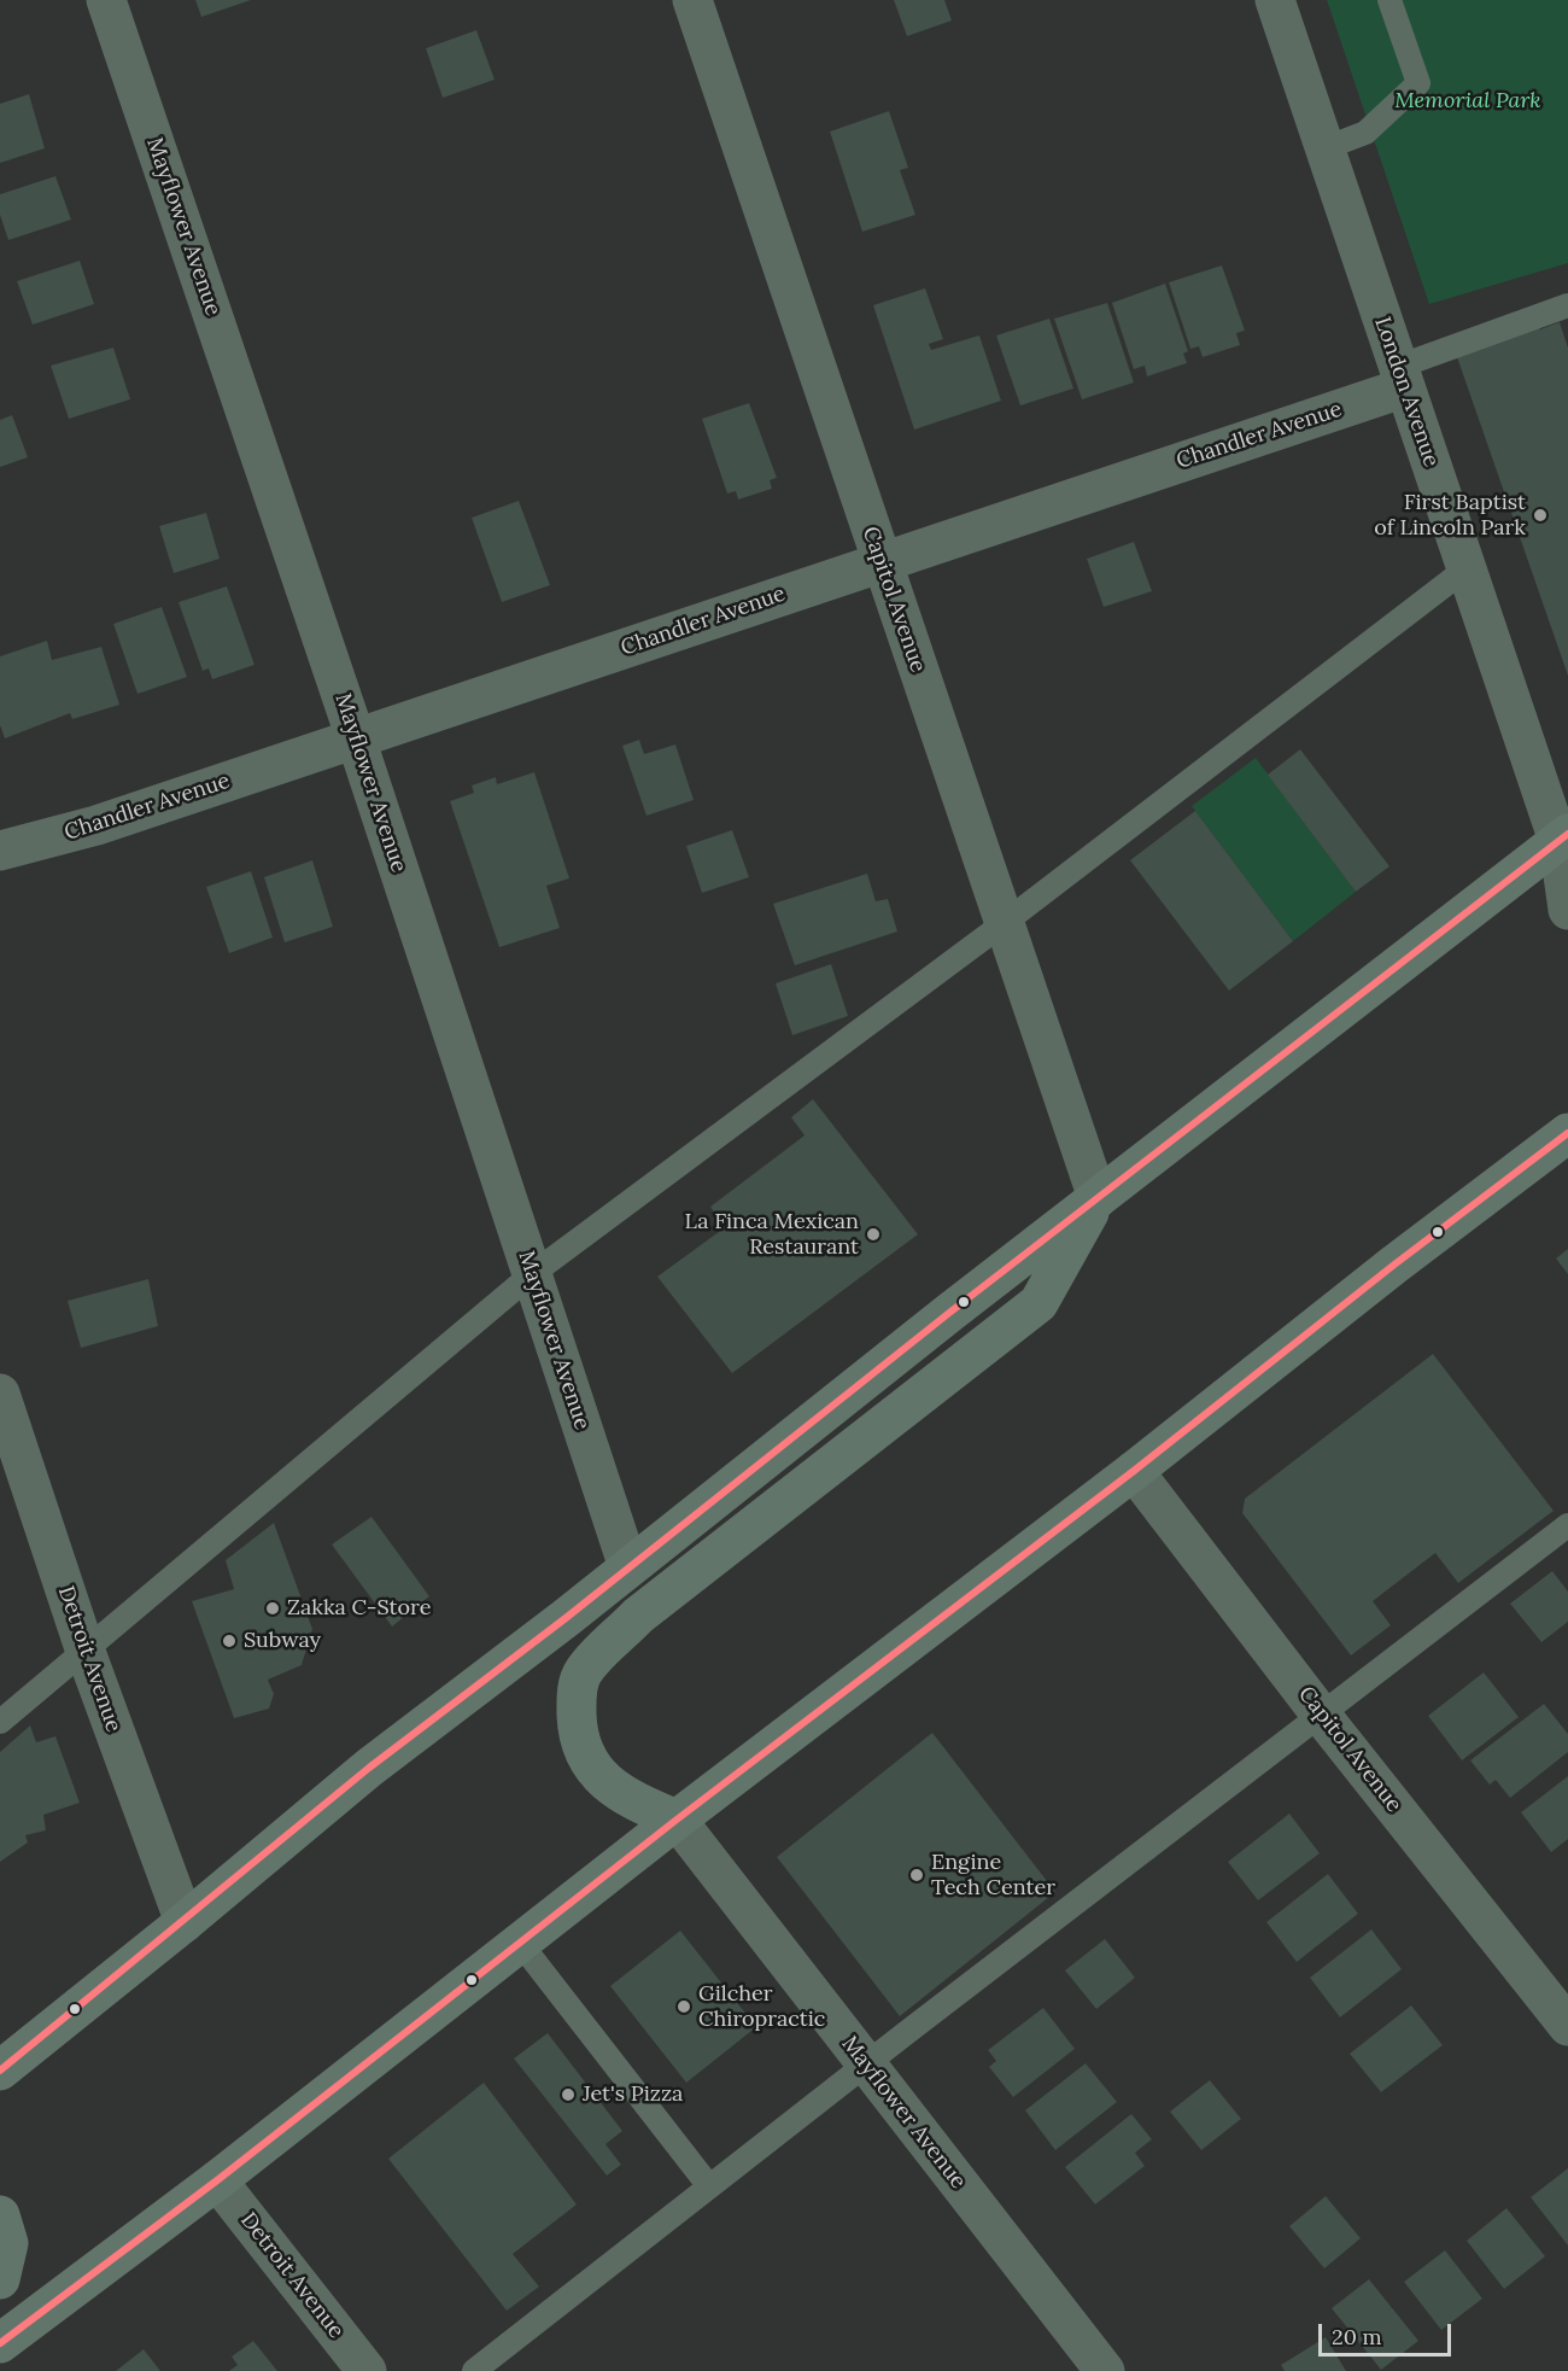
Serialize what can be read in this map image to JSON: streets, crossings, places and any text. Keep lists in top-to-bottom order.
{
  "streets": {
    "street": [
      "Mayflower Avenue",
      "London Avenue",
      "Chandler Avenue",
      "Capitol Avenue",
      "Detroit Avenue"
    ]
  },
  "crossings": [
    ["Mayflower Avenue", "Chandler Avenue"],
    ["London Avenue", "Chandler Avenue"],
    ["Chandler Avenue", "Capitol Avenue"]
  ],
  "parks": ["Memorial Park"],
  "places": [
    "First Baptist of Lincoln Park",
    "La Finca Mexican Restaurant",
    "Zakka C-Store",
    "Subway",
    "Engine Tech Center",
    "Gilcher Chiropractic",
    "Jet's Pizza"
  ],
  "scale_bar": "20 m"
}
